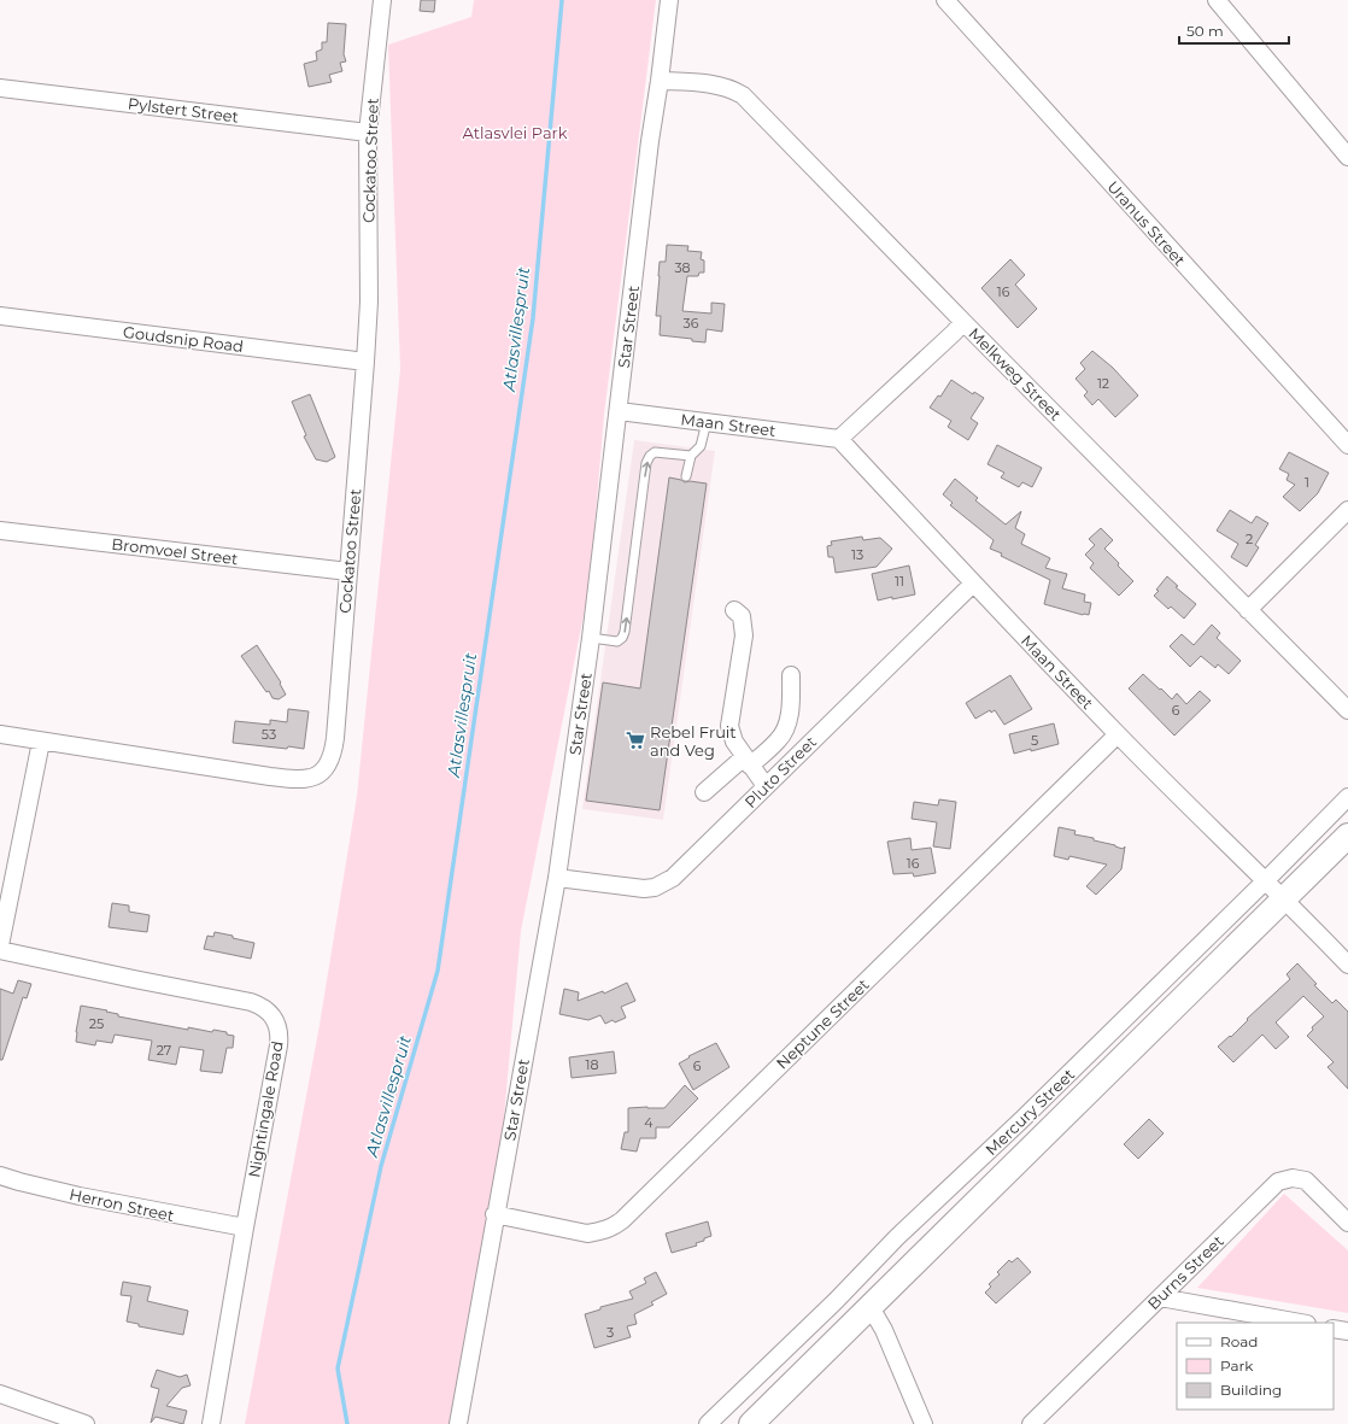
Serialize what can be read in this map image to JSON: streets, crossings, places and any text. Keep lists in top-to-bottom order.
{
  "streets": {
    "street": [
      "Pylstert Street",
      "Cockatoo Street",
      "Uranus Street",
      "Star Street",
      "Goudsnip Road",
      "Melkweg Street",
      "Maan Street",
      "Bromvoel Street",
      "Pluto Street",
      "Neptune Street",
      "Nightingale Road",
      "Mercury Street",
      "Herron Street",
      "Burns Street"
    ]
  },
  "crossings": [
    ["Pylstert Street", "Cockatoo Street"],
    ["Cockatoo Street", "Goudsnip Road"],
    ["Cockatoo Street", "Bromvoel Street"],
    ["Star Street", "Melkweg Street"],
    ["Star Street", "Maan Street"],
    ["Star Street", "Pluto Street"],
    ["Star Street", "Neptune Street"],
    ["Maan Street", "Pluto Street"],
    ["Maan Street", "Neptune Street"],
    ["Maan Street", "Mercury Street"],
    ["Nightingale Road", "Herron Street"]
  ],
  "water": ["Atlasvillespruit"],
  "parks": ["Atlasvlei Park"],
  "places": {
    "supermarket": ["Rebel Fruit and Veg"]
  },
  "house_numbers": [
    "38",
    "16",
    "36",
    "12",
    "1",
    "2",
    "13",
    "11",
    "6",
    "53",
    "5",
    "16",
    "25",
    "27",
    "18",
    "6",
    "4",
    "3"
  ],
  "legend": ["Road", "Park", "Building"],
  "scale_bar": "50 m"
}
